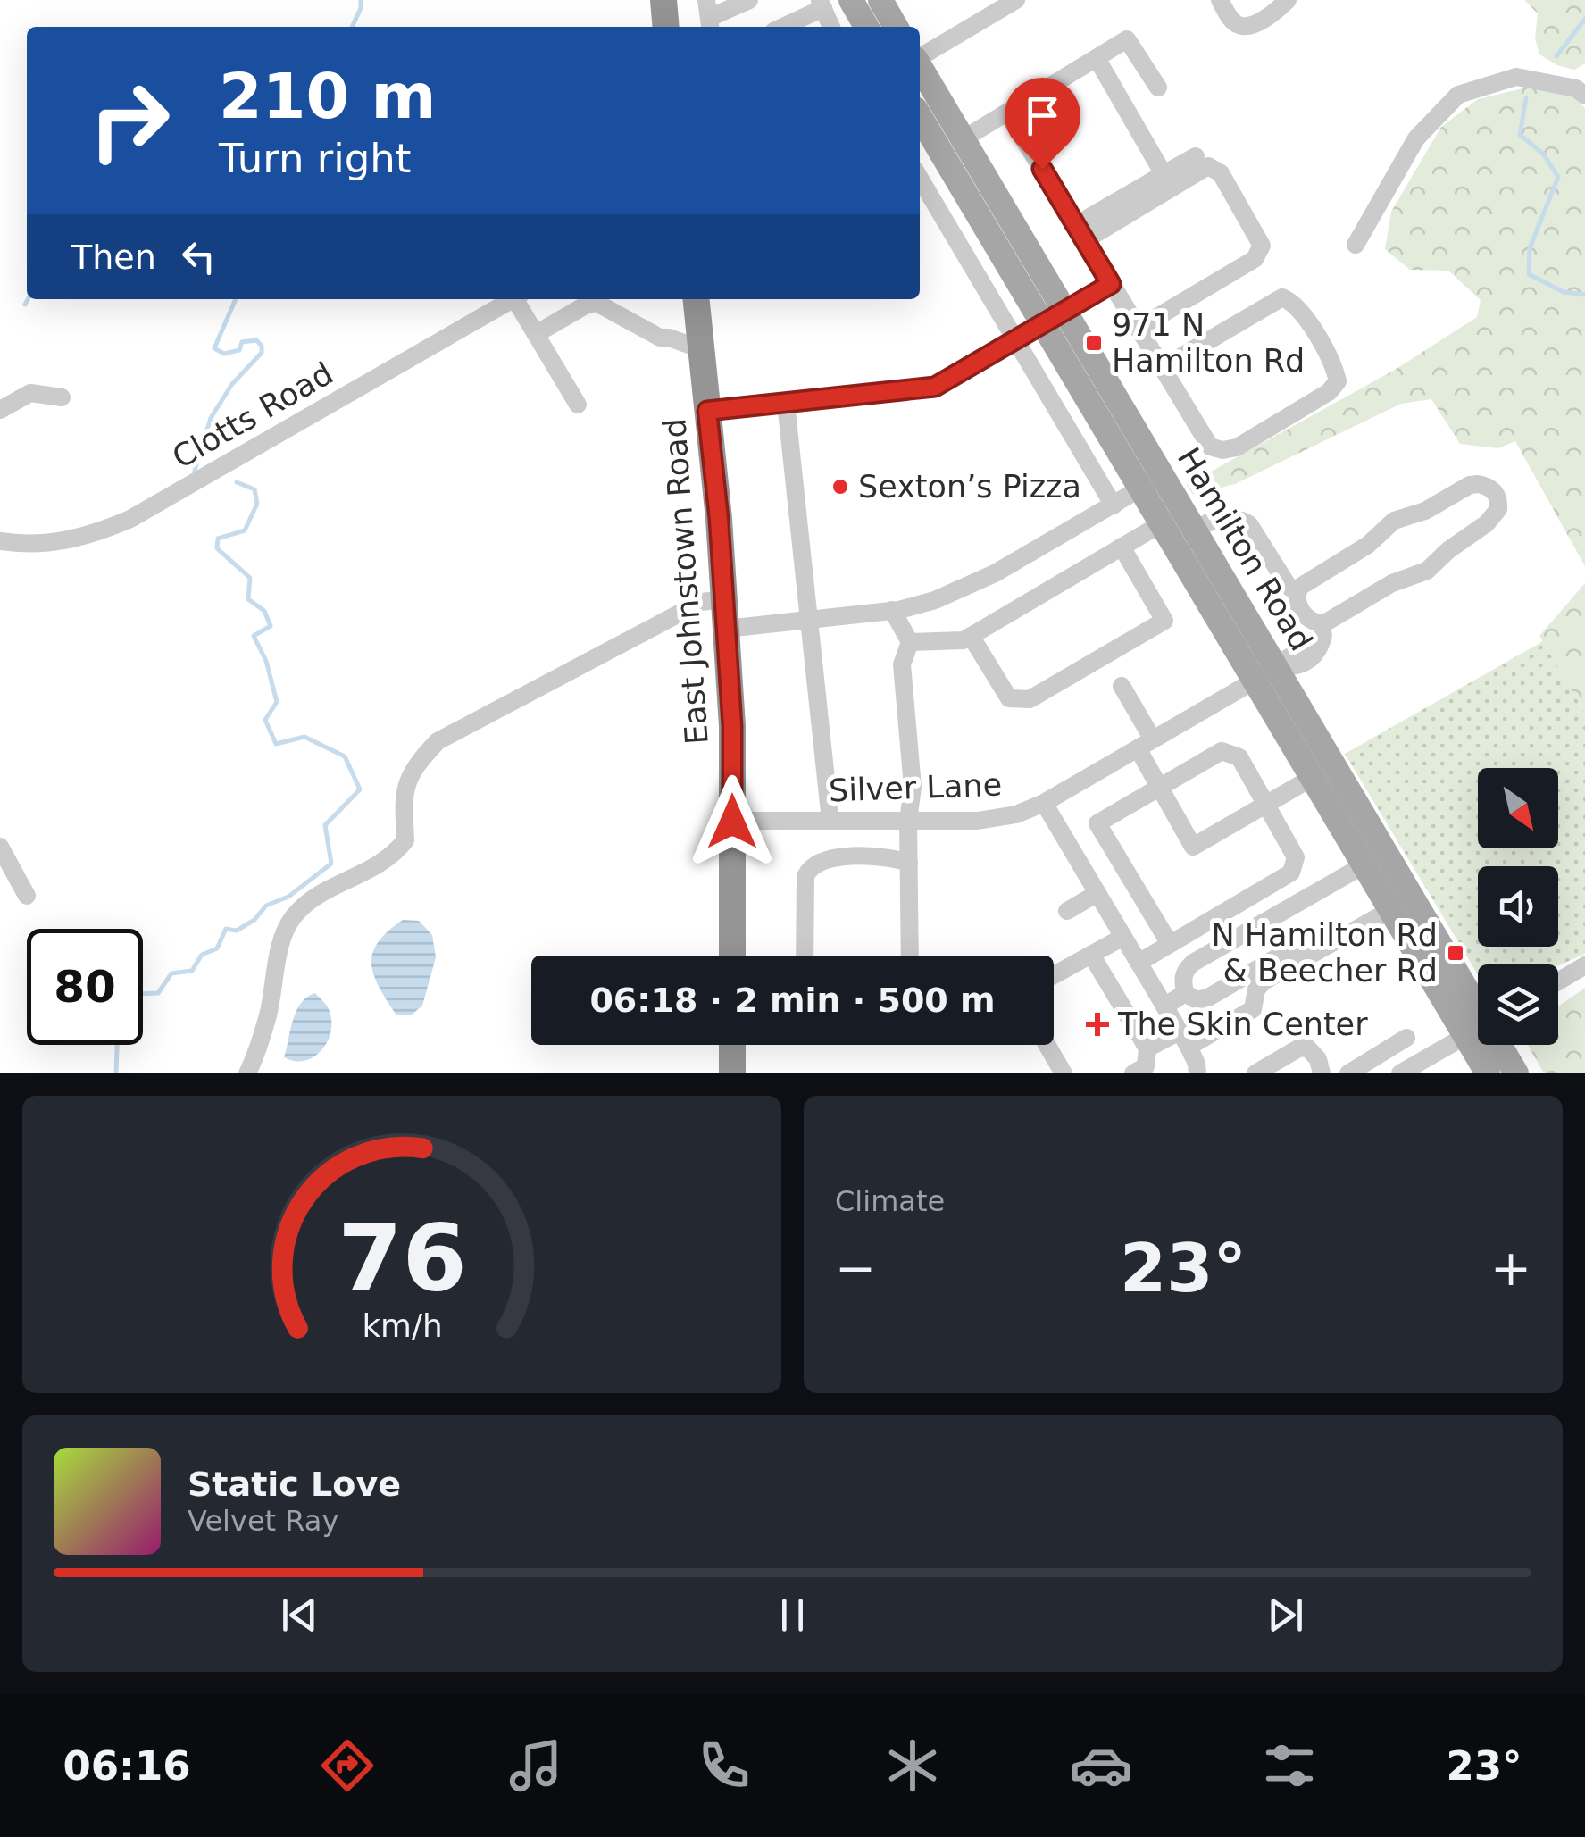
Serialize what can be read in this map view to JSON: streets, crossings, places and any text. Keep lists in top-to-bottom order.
{
  "streets": {
    "highway": ["East Johnstown Road"],
    "main road": ["Hamilton Road"],
    "street": ["Clotts Road", "Silver Lane"]
  },
  "crossings": [
    ["Hamilton Road", "Silver Lane"],
    ["East Johnstown Road", "Silver Lane"]
  ],
  "places": {
    "transit": ["971 N Hamilton Rd", "N Hamilton Rd & Beecher Rd"],
    "other": ["Sexton’s Pizza"],
    "health": ["The Skin Center"]
  },
  "north": "bottom right",
  "page": {
    "turn": ["210 m", "Turn right"],
    "then": "Then",
    "limit": "80",
    "trip": "06:18 · 2 min · 500 m",
    "tile": "Climate",
    "heat": ["−", "23°", "+"],
    "song": ["Static Love", "Velvet Ray"],
    "tabs": ["06:16", "23°"],
    "gauge": ["76", "km/h"]
  }
}
